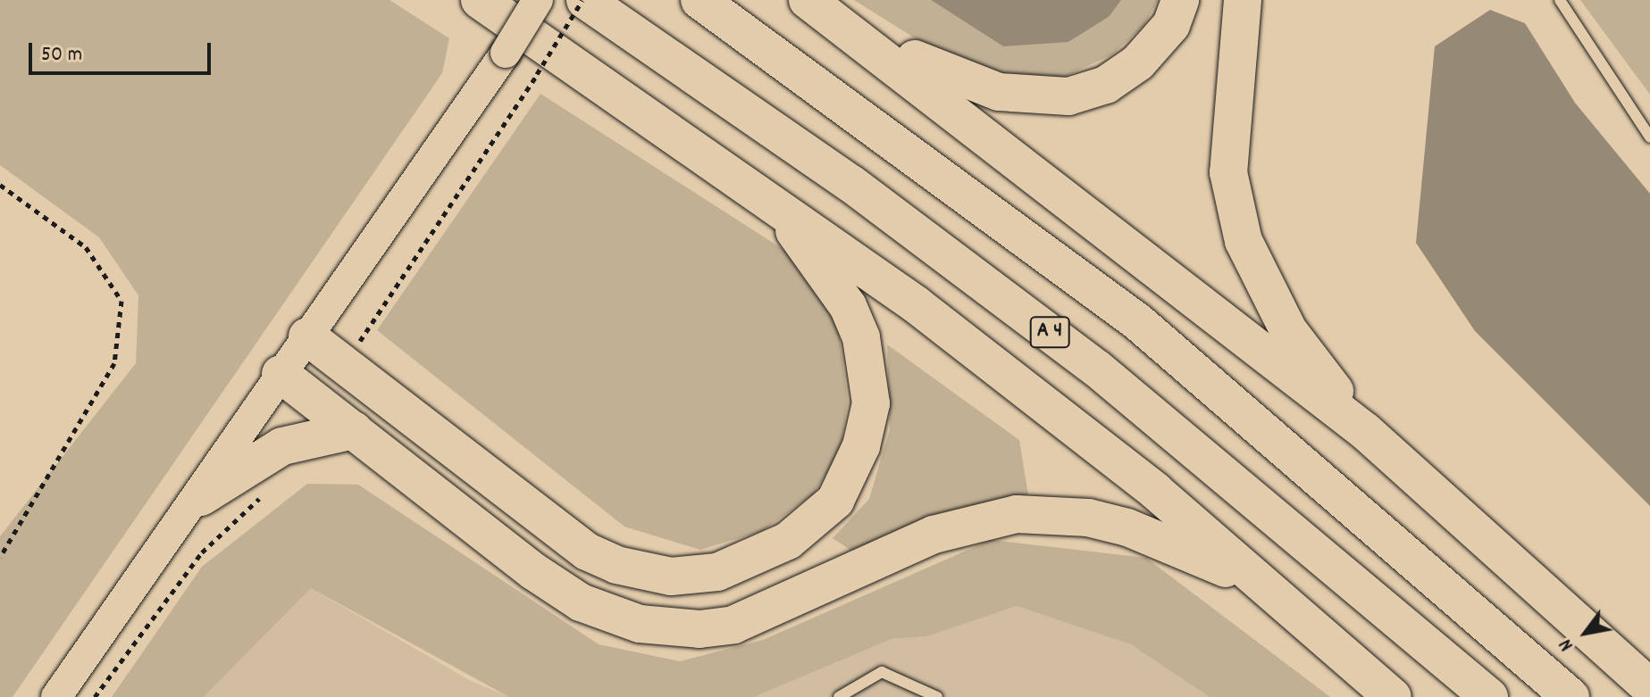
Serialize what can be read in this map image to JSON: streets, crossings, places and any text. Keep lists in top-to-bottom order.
{
  "streets": {
    "highway": ["A 4"]
  },
  "scale_bar": "50 m",
  "north": "bottom left"
}
